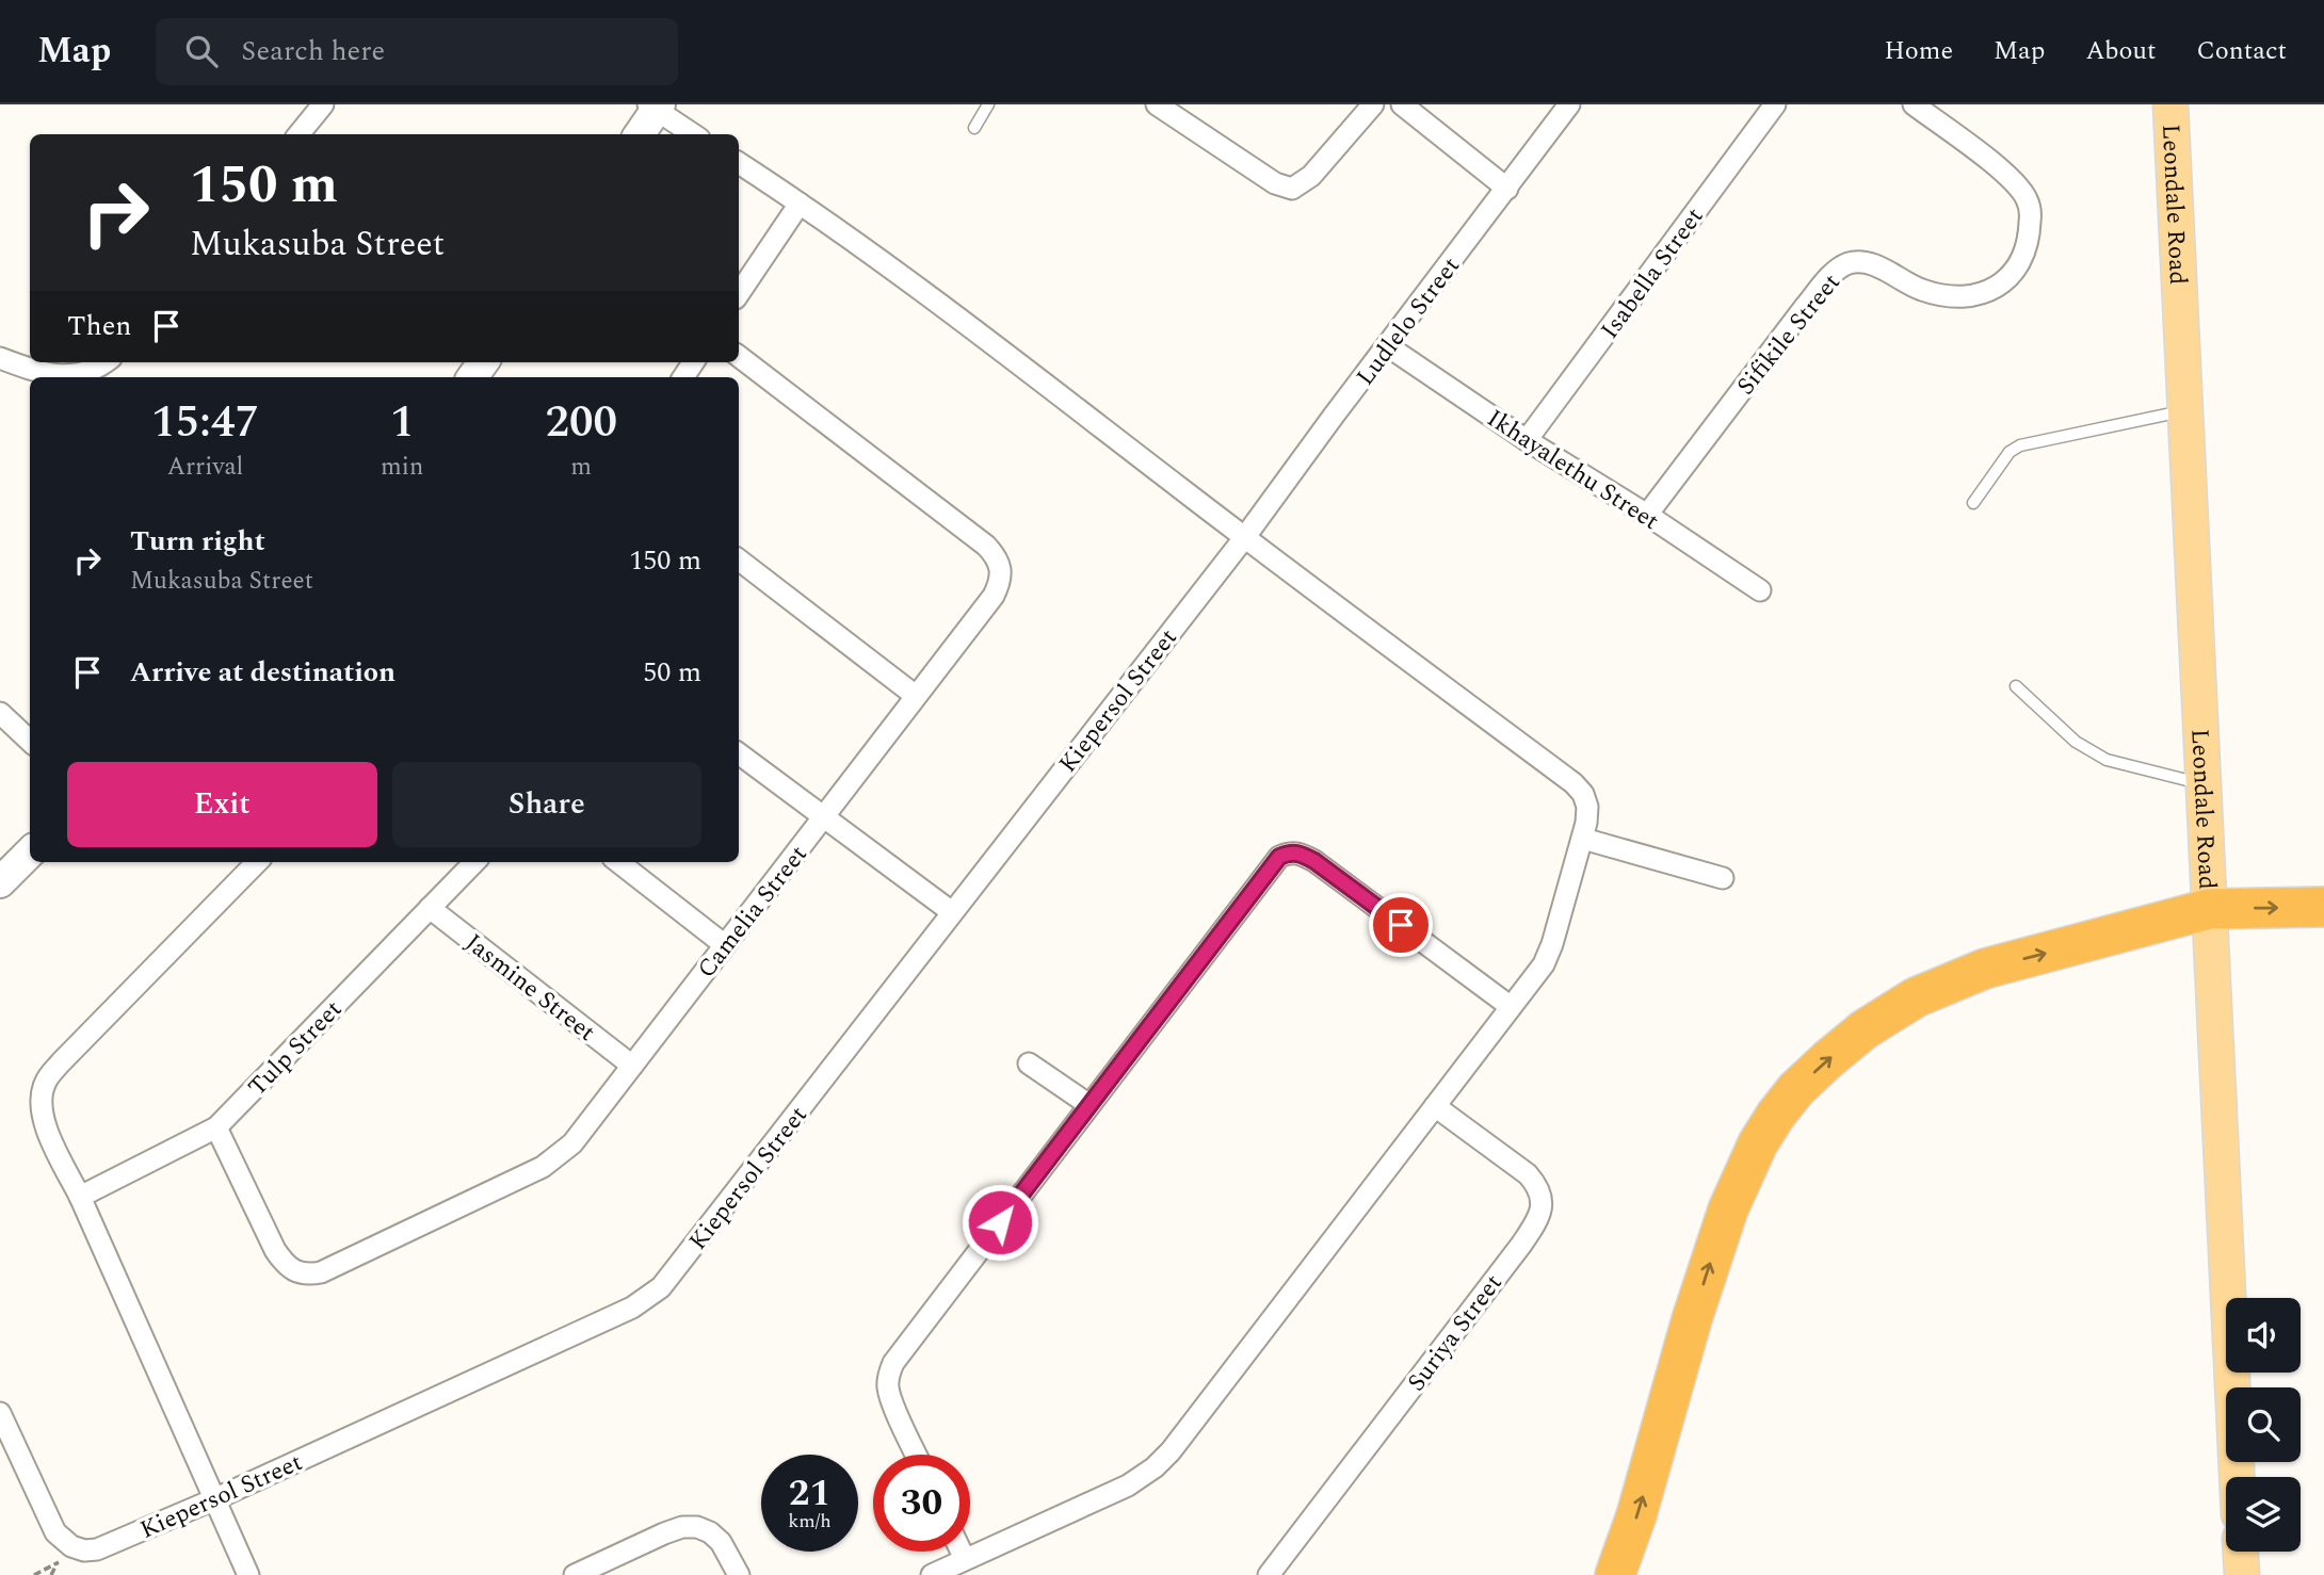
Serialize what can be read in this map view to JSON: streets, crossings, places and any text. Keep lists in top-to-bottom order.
{
  "streets": {
    "main road": ["Leondale Road"],
    "street": [
      "Isabella Street",
      "Ludlelo Street",
      "Sifikile Street",
      "Ikhayalethu Street",
      "Kiepersol Street",
      "Camelia Street",
      "Jasmine Street",
      "Tulp Street",
      "Suriya Street"
    ]
  },
  "crossings": [
    ["Isabella Street", "Ikhayalethu Street"],
    ["Ludlelo Street", "Ikhayalethu Street"],
    ["Ludlelo Street", "Kiepersol Street"],
    ["Sifikile Street", "Ikhayalethu Street"],
    ["Camelia Street", "Jasmine Street"],
    ["Camelia Street", "Tulp Street"],
    ["Jasmine Street", "Tulp Street"]
  ],
  "page": {
    "header": "Map",
    "search": "Search here",
    "nav": [
      "Home",
      "Map",
      "About",
      "Contact"
    ],
    "turn": ["150 m", "Mukasuba Street"],
    "then": "Then",
    "eta": [
      "15:47",
      "Arrival",
      "1",
      "min",
      "200",
      "m"
    ],
    "list": [
      {
        "name": "Turn right",
        "note": "Mukasuba Street",
        "value": "150 m"
      },
      {
        "name": "Arrive at destination",
        "value": "50 m"
      }
    ],
    "buttons": ["Exit", "Share"],
    "speed": "21 km/h",
    "limit": "30"
  }
}
